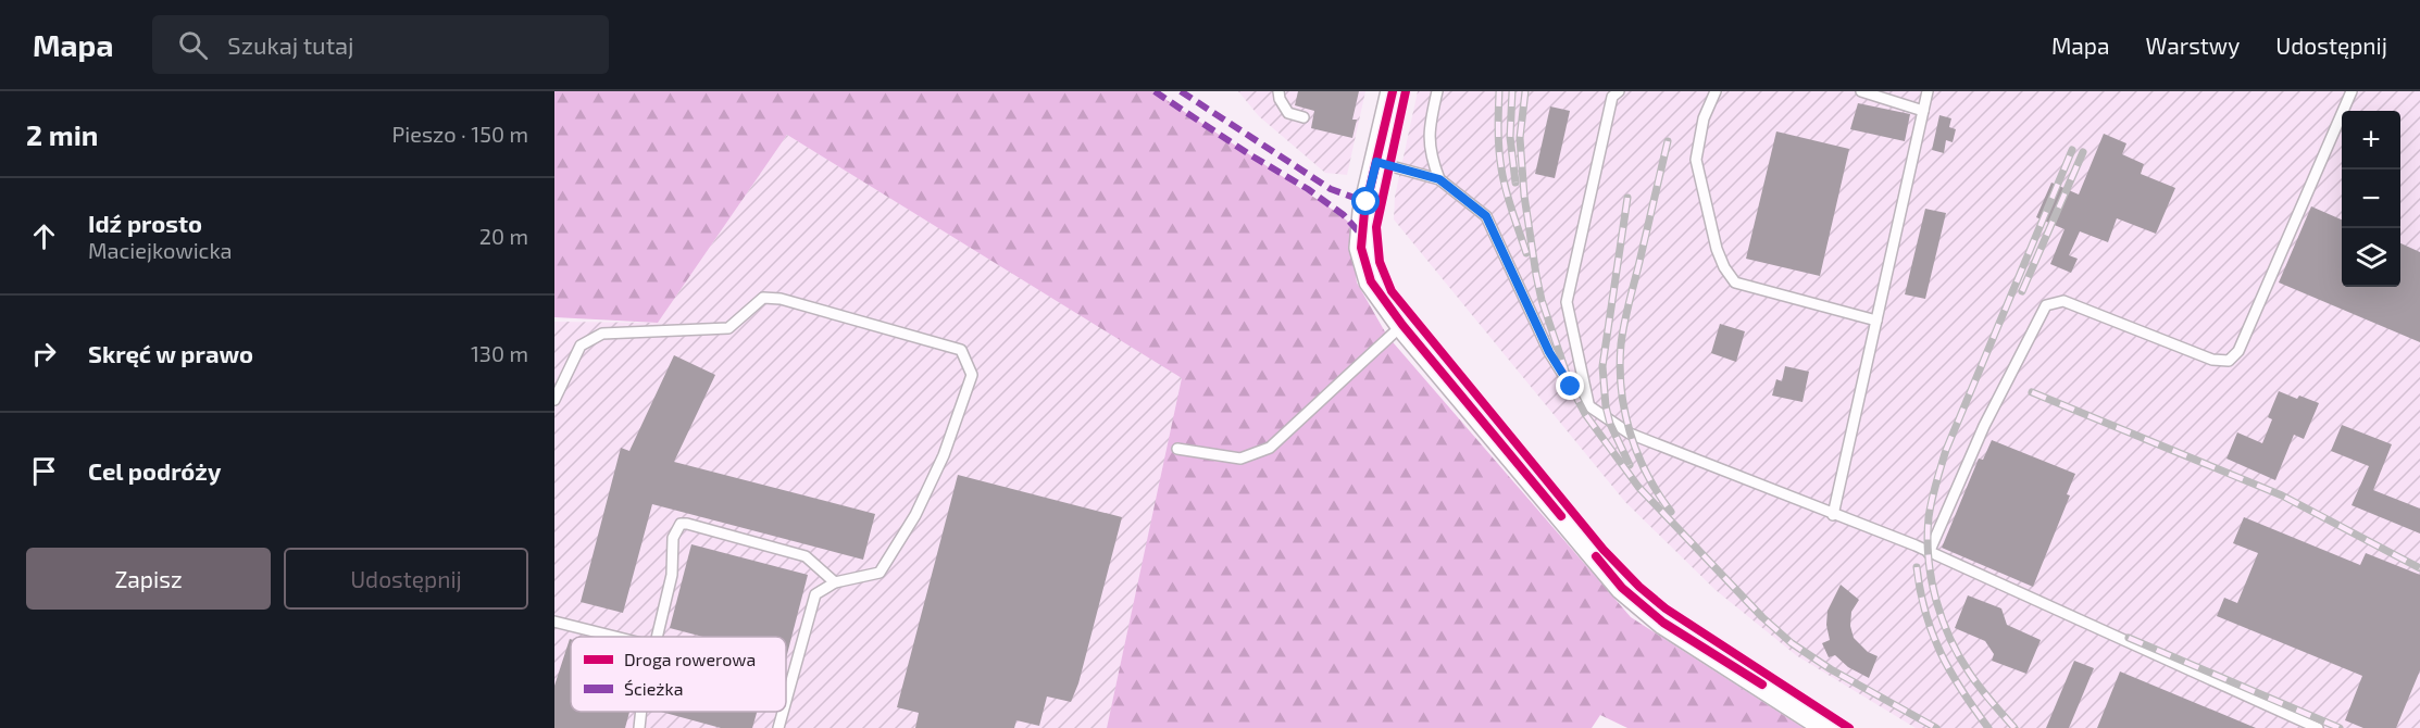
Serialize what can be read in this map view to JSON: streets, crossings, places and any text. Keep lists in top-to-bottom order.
{
  "legend": ["Droga rowerowa", "Ścieżka"],
  "page": {
    "header": "Mapa",
    "search": "Szukaj tutaj",
    "nav": ["Mapa", "Warstwy", "Udostępnij"],
    "heading": ["2 min", "Pieszo · 150 m"],
    "map_buttons": ["+", "−"],
    "list": [
      ["Idź prosto", "Maciejkowicka", "20 m"],
      ["Skręć w prawo", "130 m"],
      "Cel podróży"
    ],
    "buttons": ["Zapisz", "Udostępnij"]
  }
}
